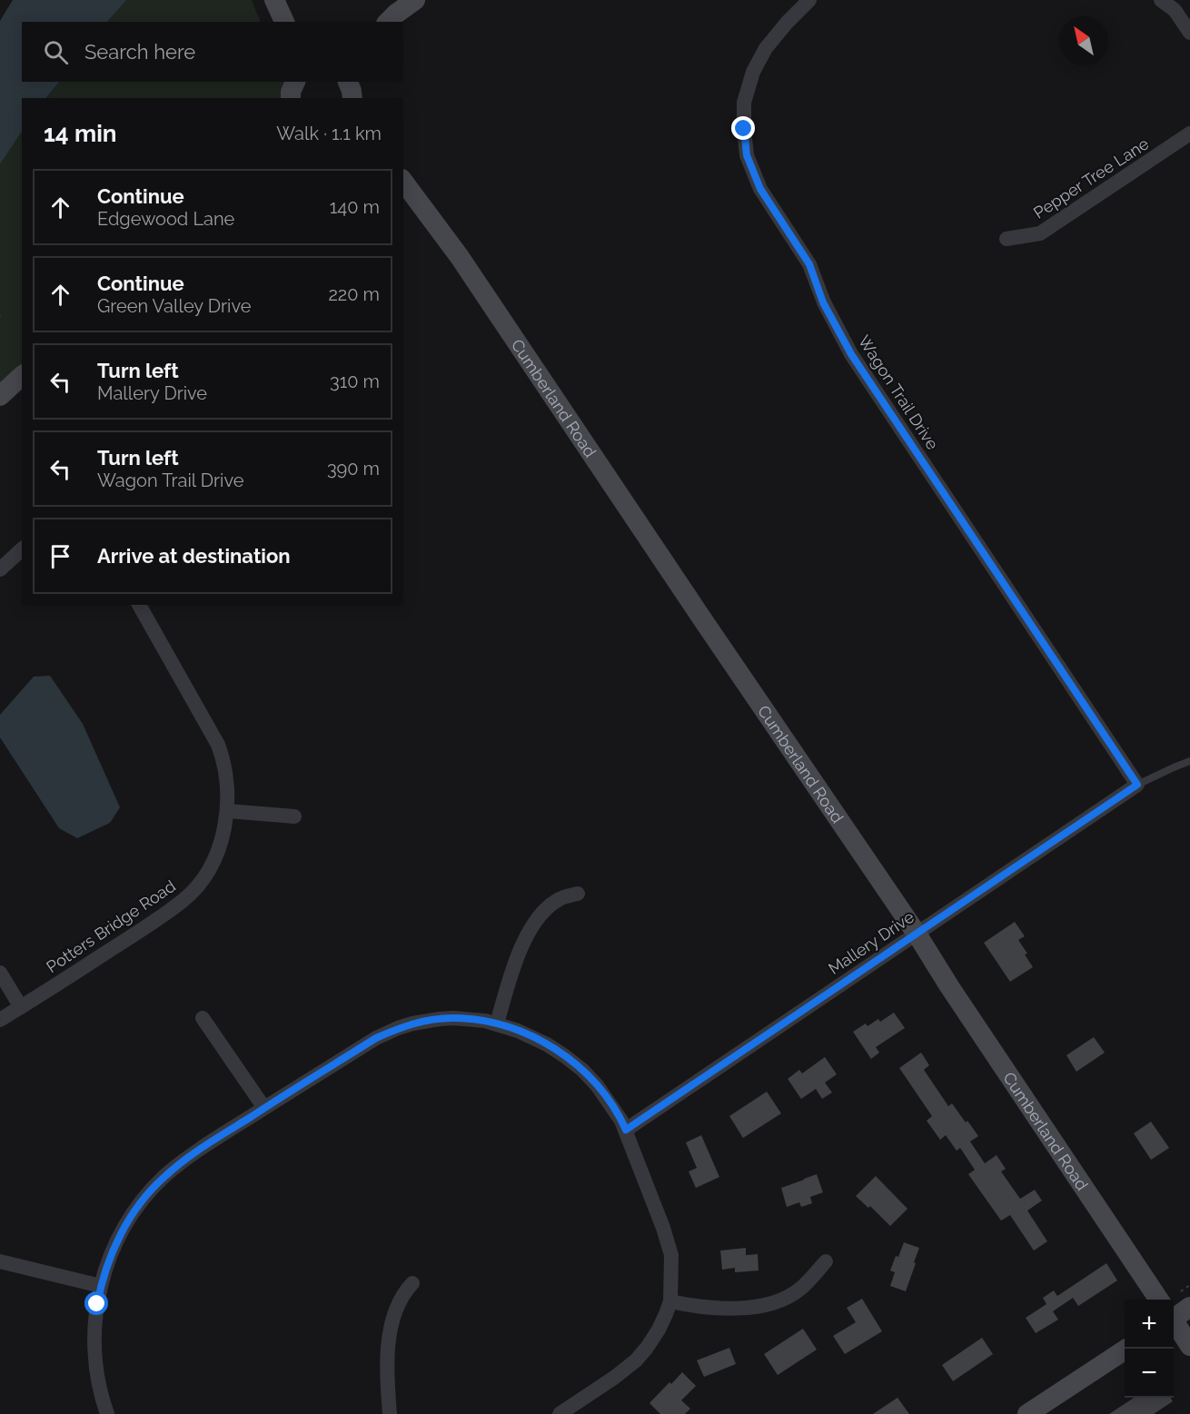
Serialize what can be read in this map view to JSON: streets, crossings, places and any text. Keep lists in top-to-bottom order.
{
  "streets": {
    "street": [
      "Pepper Tree Lane",
      "Wagon Trail Drive",
      "Cumberland Road",
      "Potters Bridge Road",
      "Mallery Drive"
    ]
  },
  "crossings": [
    ["Wagon Trail Drive", "Mallery Drive"],
    ["Cumberland Road", "Mallery Drive"]
  ],
  "north": "top left",
  "page": {
    "search": "Search here",
    "heading": ["14 min", "Walk · 1.1 km"],
    "list": [
      ["Continue", "Edgewood Lane", "140 m"],
      ["Continue", "Green Valley Drive", "220 m"],
      ["Turn left", "Mallery Drive", "310 m"],
      ["Turn left", "Wagon Trail Drive", "390 m"],
      "Arrive at destination"
    ],
    "map_buttons": ["+", "−"]
  }
}
